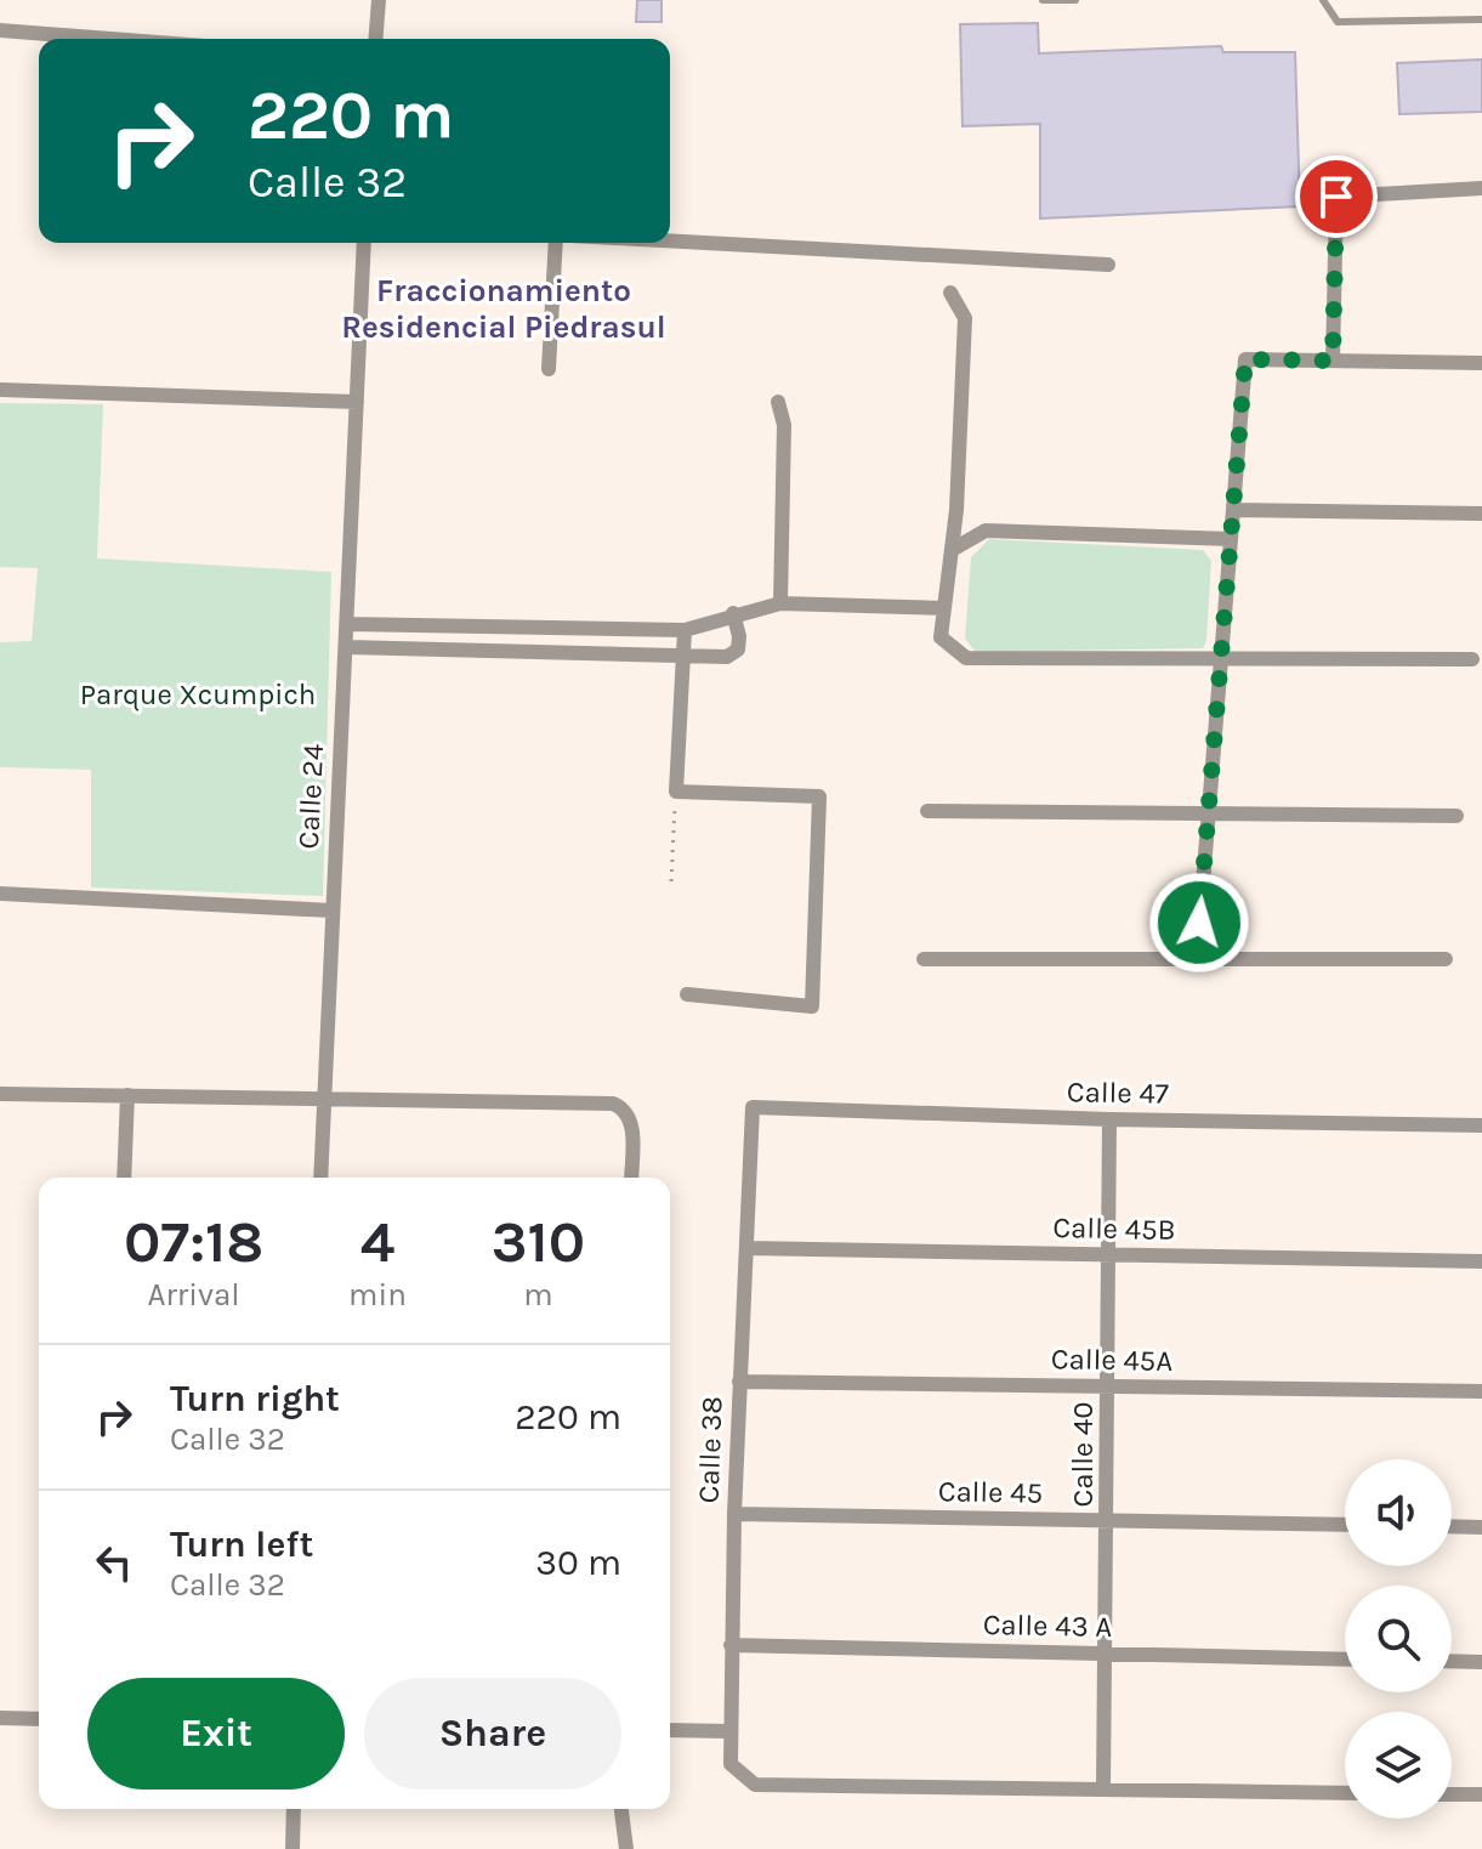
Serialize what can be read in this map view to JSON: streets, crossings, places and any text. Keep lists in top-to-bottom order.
{
  "streets": {
    "street": [
      "Calle 24",
      "Calle 47",
      "Calle 45B",
      "Calle 45A",
      "Calle 38",
      "Calle 40",
      "Calle 45",
      "Calle 43 A"
    ]
  },
  "crossings": [
    ["Calle 47", "Calle 38"],
    ["Calle 47", "Calle 40"],
    ["Calle 45B", "Calle 38"],
    ["Calle 45B", "Calle 40"],
    ["Calle 45A", "Calle 38"],
    ["Calle 45A", "Calle 40"],
    ["Calle 38", "Calle 40"],
    ["Calle 38", "Calle 45"],
    ["Calle 38", "Calle 43 A"],
    ["Calle 40", "Calle 45"],
    ["Calle 40", "Calle 43 A"]
  ],
  "districts": ["Fraccionamiento Residencial Piedrasul"],
  "parks": ["Parque Xcumpich"],
  "page": {
    "turn": ["220 m", "Calle 32"],
    "eta": [
      "07:18",
      "Arrival",
      "4",
      "min",
      "310",
      "m"
    ],
    "list": [
      {
        "name": "Turn right",
        "note": "Calle 32",
        "value": "220 m"
      },
      {
        "name": "Turn left",
        "note": "Calle 32",
        "value": "30 m"
      }
    ],
    "buttons": ["Exit", "Share"]
  }
}
